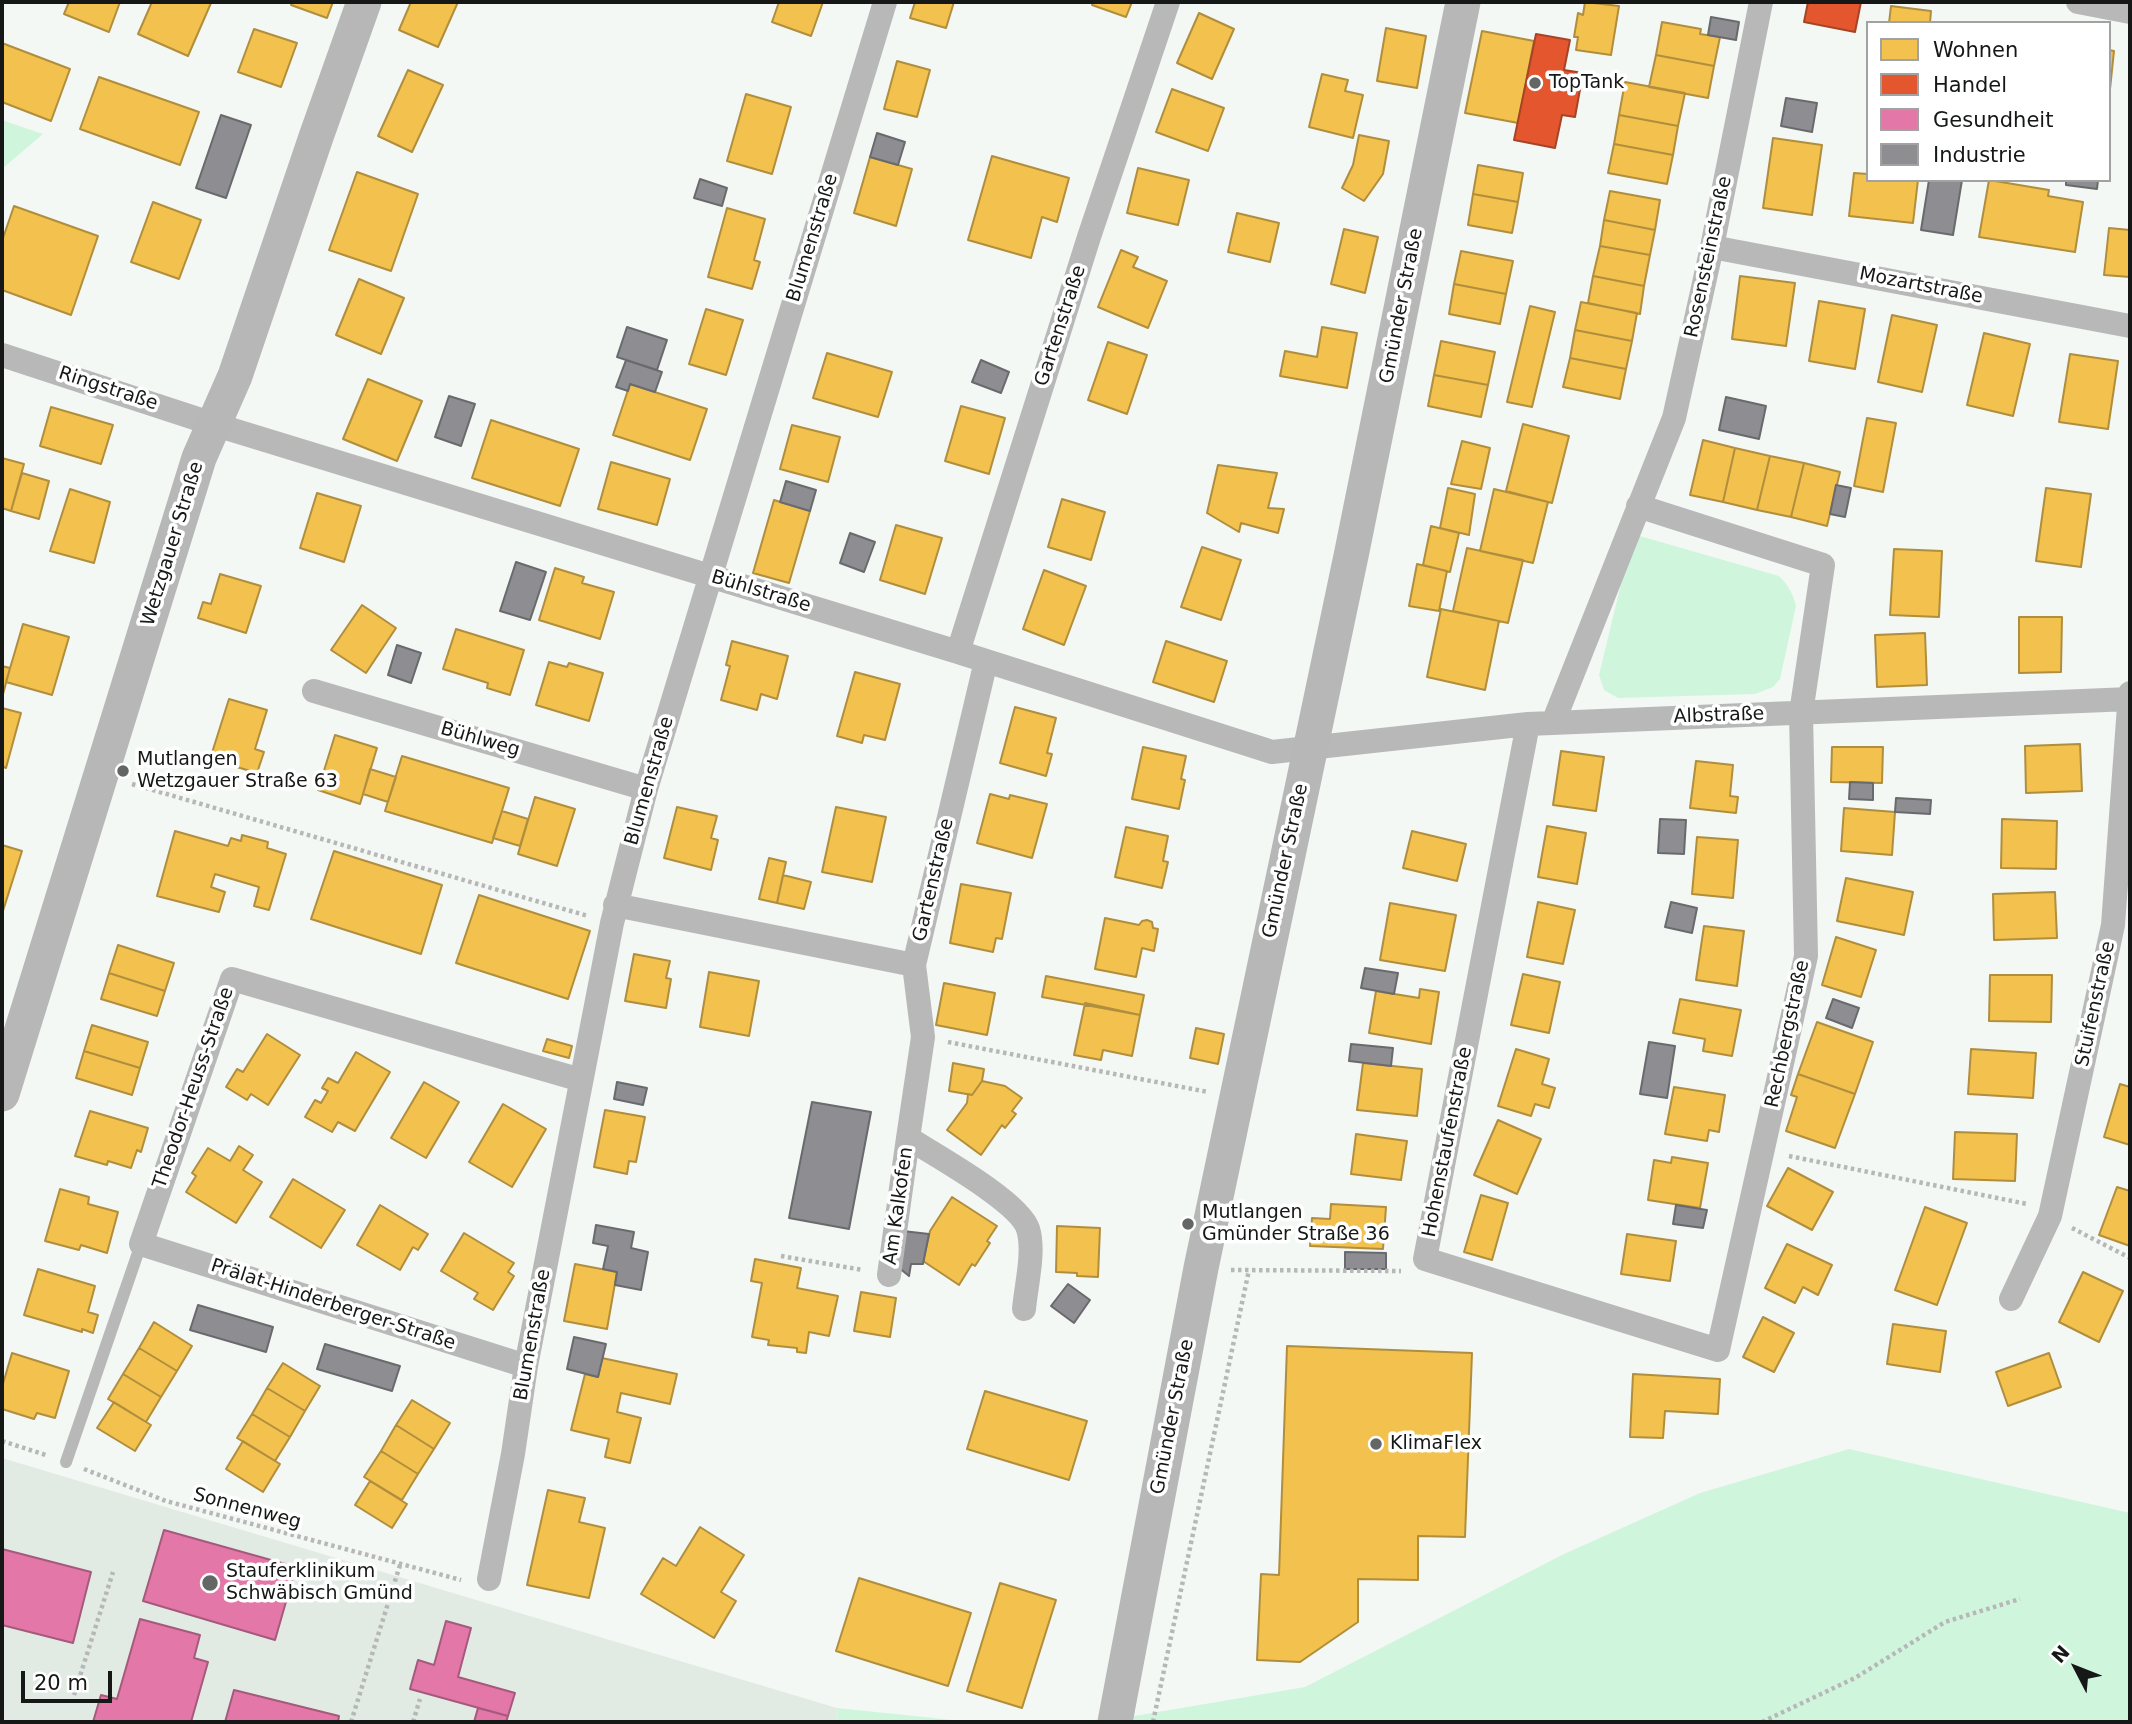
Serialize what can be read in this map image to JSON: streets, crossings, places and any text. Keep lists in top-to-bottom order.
{
  "streets": {
    "street": [
      "Blumenstraße",
      "Rosensteinstraße",
      "Mozartstraße",
      "Gmünder Straße",
      "Gartenstraße",
      "Ringstraße",
      "Wetzgauer Straße",
      "Bühlstraße",
      "Albstraße",
      "Bühlweg",
      "Stuifenstraße",
      "Rechbergstraße",
      "Theodor-Heuss-Straße",
      "Hohenstaufenstraße",
      "Am Kalkofen",
      "Prälat-Hinderberger-Straße"
    ],
    "path": ["Sonnenweg"]
  },
  "crossings": [
    ["Blumenstraße", "Gartenstraße"],
    ["Blumenstraße", "Bühlstraße"],
    ["Blumenstraße", "Bühlweg"],
    ["Blumenstraße", "Theodor-Heuss-Straße"],
    ["Blumenstraße", "Prälat-Hinderberger-Straße"],
    ["Blumenstraße", "Sonnenweg"],
    ["Rosensteinstraße", "Mozartstraße"],
    ["Rosensteinstraße", "Albstraße"],
    ["Gmünder Straße", "Bühlstraße"],
    ["Gmünder Straße", "Albstraße"],
    ["Gartenstraße", "Bühlstraße"],
    ["Gartenstraße", "Am Kalkofen"],
    ["Ringstraße", "Wetzgauer Straße"],
    ["Ringstraße", "Bühlstraße"],
    ["Wetzgauer Straße", "Bühlstraße"],
    ["Bühlstraße", "Albstraße"],
    ["Albstraße", "Stuifenstraße"],
    ["Albstraße", "Rechbergstraße"],
    ["Albstraße", "Hohenstaufenstraße"],
    ["Rechbergstraße", "Hohenstaufenstraße"],
    ["Theodor-Heuss-Straße", "Prälat-Hinderberger-Straße"],
    ["Theodor-Heuss-Straße", "Sonnenweg"]
  ],
  "places": [
    "TopTank",
    "Mutlangen Wetzgauer Straße 63",
    "Mutlangen Gmünder Straße 36",
    "KlimaFlex",
    "Stauferklinikum Schwäbisch Gmünd"
  ],
  "legend": [
    "Wohnen",
    "Handel",
    "Gesundheit",
    "Industrie"
  ],
  "scale_bar": "20 m",
  "north": "top left"
}
